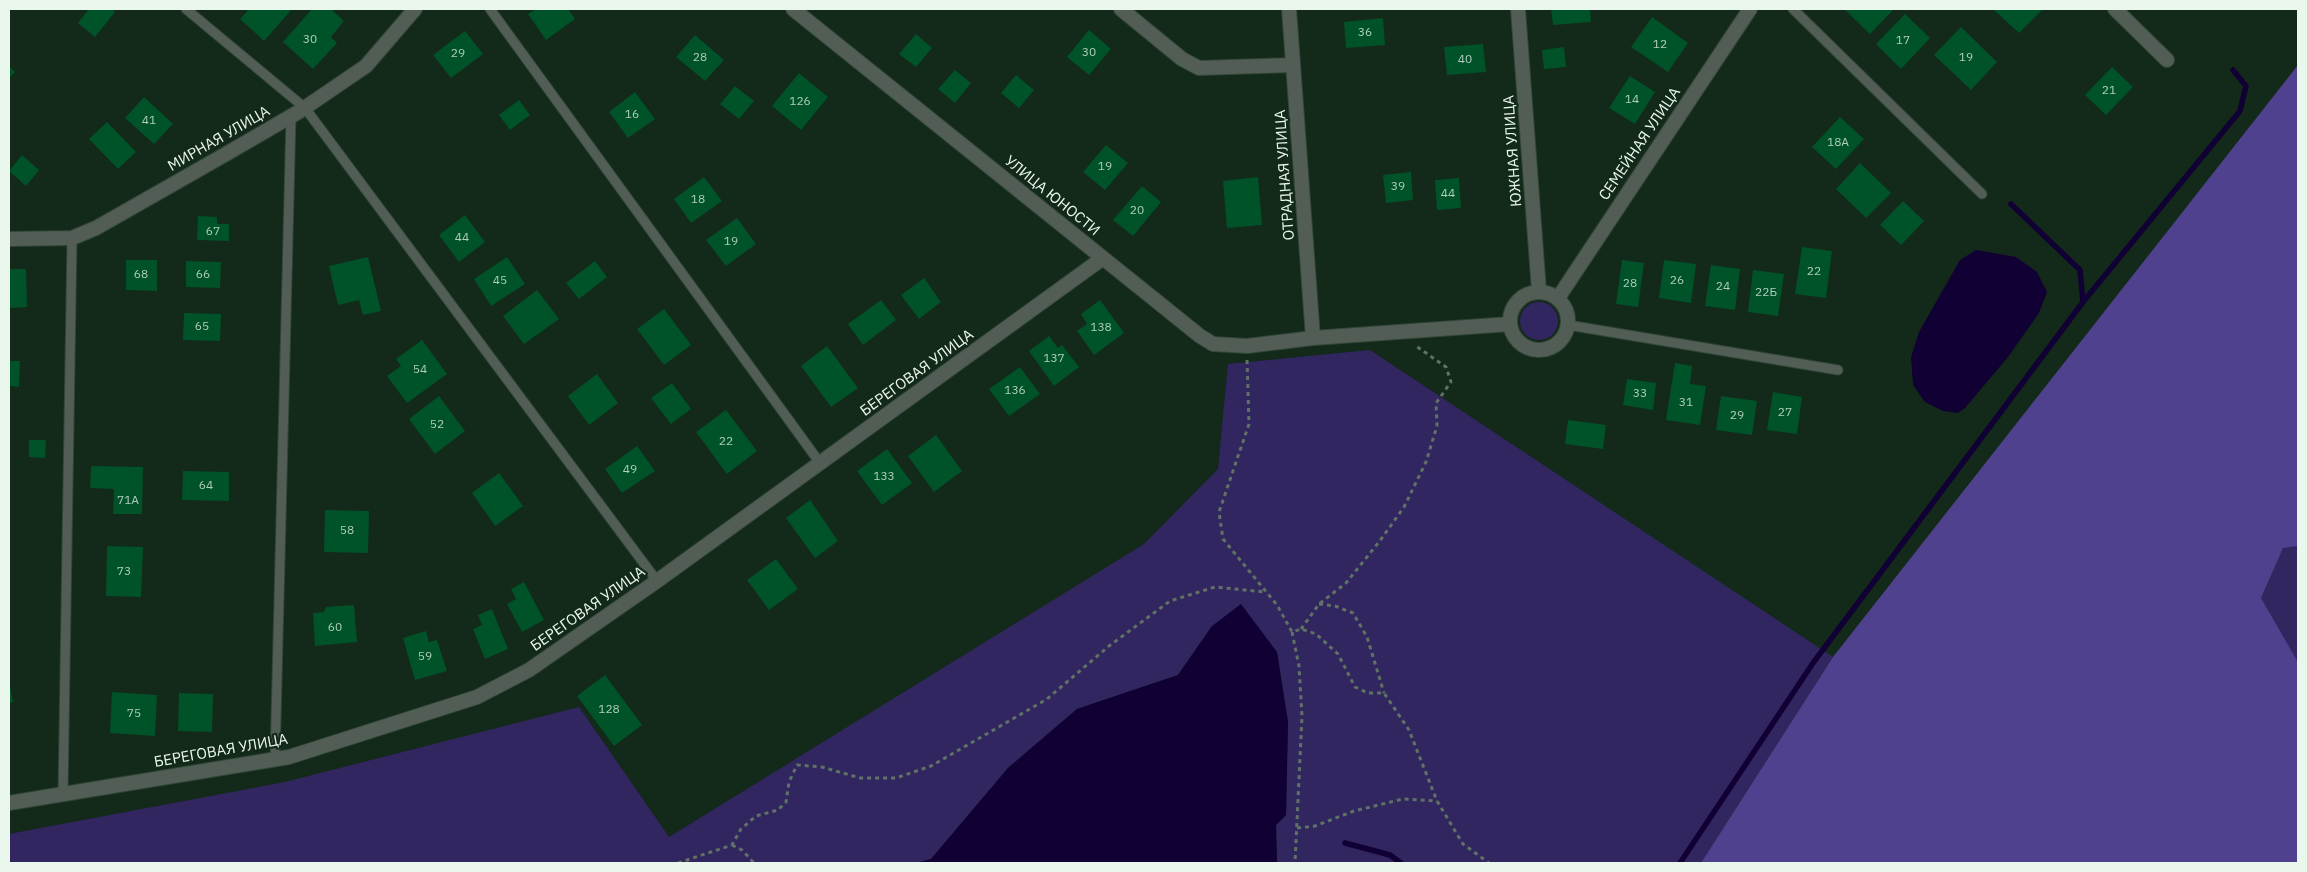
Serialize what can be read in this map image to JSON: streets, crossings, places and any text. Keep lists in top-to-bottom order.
{
  "streets": {
    "street": [
      "МИРНАЯ УЛИЦА",
      "СЕМЕЙНАЯ УЛИЦА",
      "ЮЖНАЯ УЛИЦА",
      "ОТРАДНАЯ УЛИЦА",
      "УЛИЦА ЮНОСТИ",
      "БЕРЕГОВАЯ УЛИЦА"
    ]
  },
  "crossings": [
    ["СЕМЕЙНАЯ УЛИЦА", "ЮЖНАЯ УЛИЦА"],
    ["СЕМЕЙНАЯ УЛИЦА", "УЛИЦА ЮНОСТИ"],
    ["ЮЖНАЯ УЛИЦА", "УЛИЦА ЮНОСТИ"],
    ["ОТРАДНАЯ УЛИЦА", "УЛИЦА ЮНОСТИ"],
    ["УЛИЦА ЮНОСТИ", "БЕРЕГОВАЯ УЛИЦА"]
  ],
  "house_numbers": [
    "36",
    "30",
    "17",
    "12",
    "30",
    "29",
    "28",
    "19",
    "40",
    "21",
    "14",
    "126",
    "16",
    "41",
    "18А",
    "19",
    "39",
    "44",
    "18",
    "20",
    "67",
    "44",
    "19",
    "22",
    "68",
    "66",
    "45",
    "26",
    "28",
    "24",
    "22Б",
    "65",
    "138",
    "137",
    "54",
    "136",
    "33",
    "31",
    "27",
    "29",
    "52",
    "22",
    "49",
    "133",
    "64",
    "71А",
    "58",
    "73",
    "60",
    "59",
    "128",
    "75"
  ]
}
